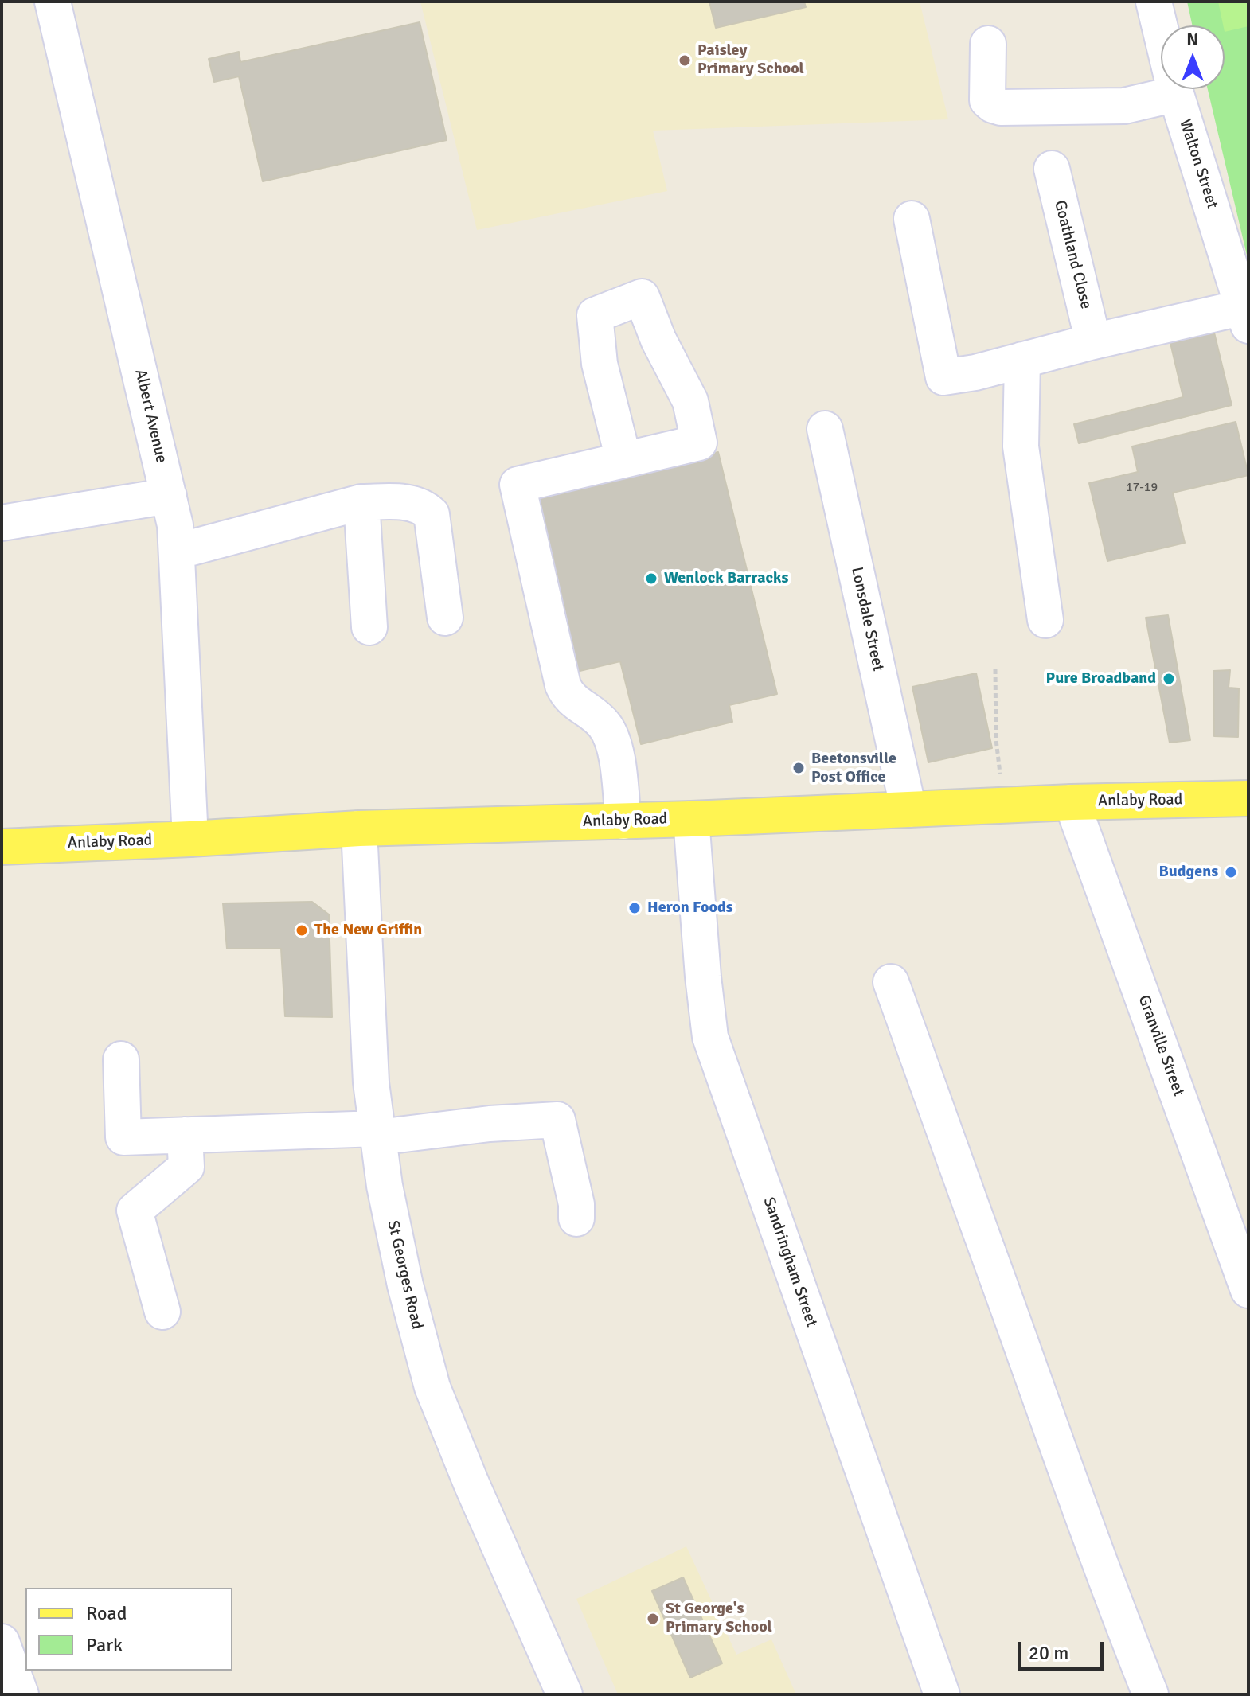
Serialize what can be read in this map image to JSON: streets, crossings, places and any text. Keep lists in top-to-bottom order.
{
  "streets": {
    "main road": ["Anlaby Road"],
    "street": [
      "Walton Street",
      "Goathland Close",
      "Albert Avenue",
      "Lonsdale Street",
      "Granville Street",
      "Sandringham Street",
      "St Georges Road"
    ]
  },
  "crossings": [
    ["Albert Avenue", "Anlaby Road"],
    ["Lonsdale Street", "Anlaby Road"],
    ["Anlaby Road", "Granville Street"],
    ["Anlaby Road", "Sandringham Street"],
    ["Anlaby Road", "St Georges Road"]
  ],
  "places": [
    "Paisley Primary School",
    "Wenlock Barracks",
    "Pure Broadband",
    "Beetonsville Post Office",
    "Budgens",
    "Heron Foods",
    "The New Griffin",
    "St George's Primary School"
  ],
  "house_numbers": ["17-19"],
  "legend": ["Road", "Park"],
  "scale_bar": "20 m",
  "north": "top"
}
